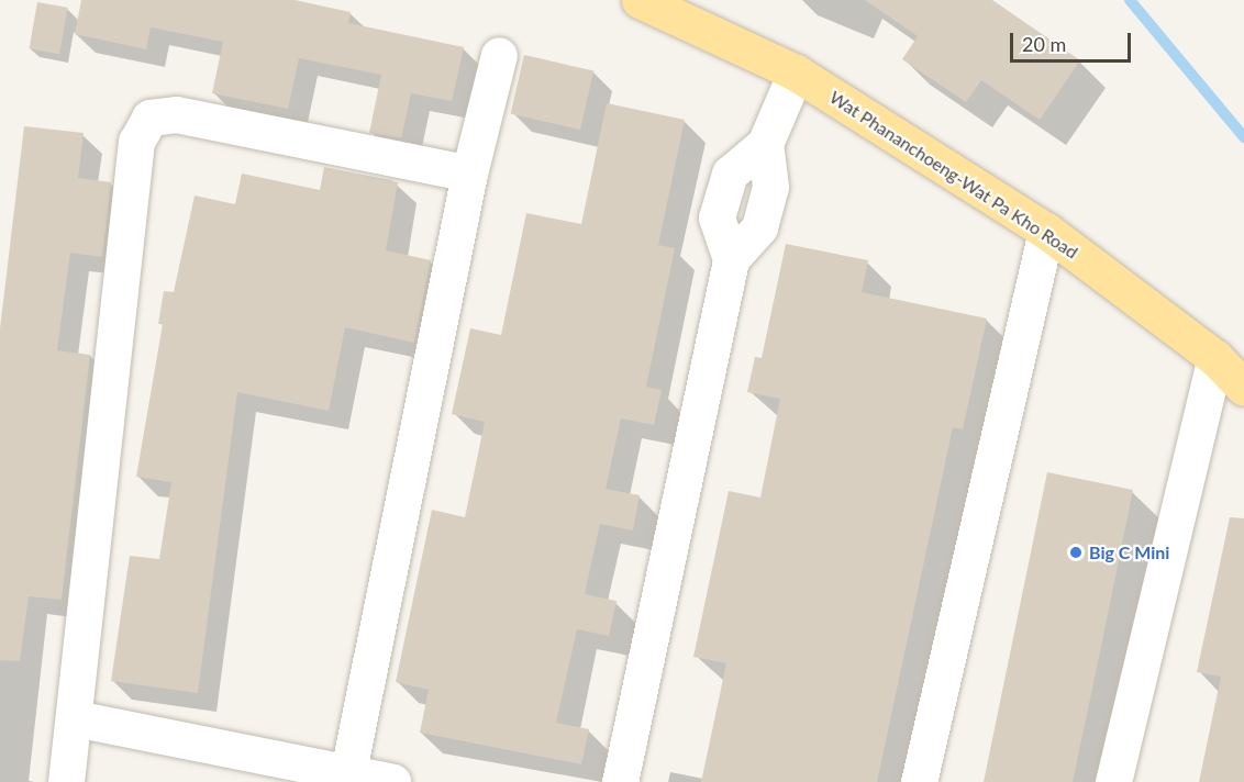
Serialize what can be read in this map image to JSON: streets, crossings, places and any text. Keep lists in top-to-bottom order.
{
  "streets": {
    "main road": ["Wat Phananchoeng-Wat Pa Kho Road"]
  },
  "places": ["Big C Mini"],
  "scale_bar": "20 m"
}
